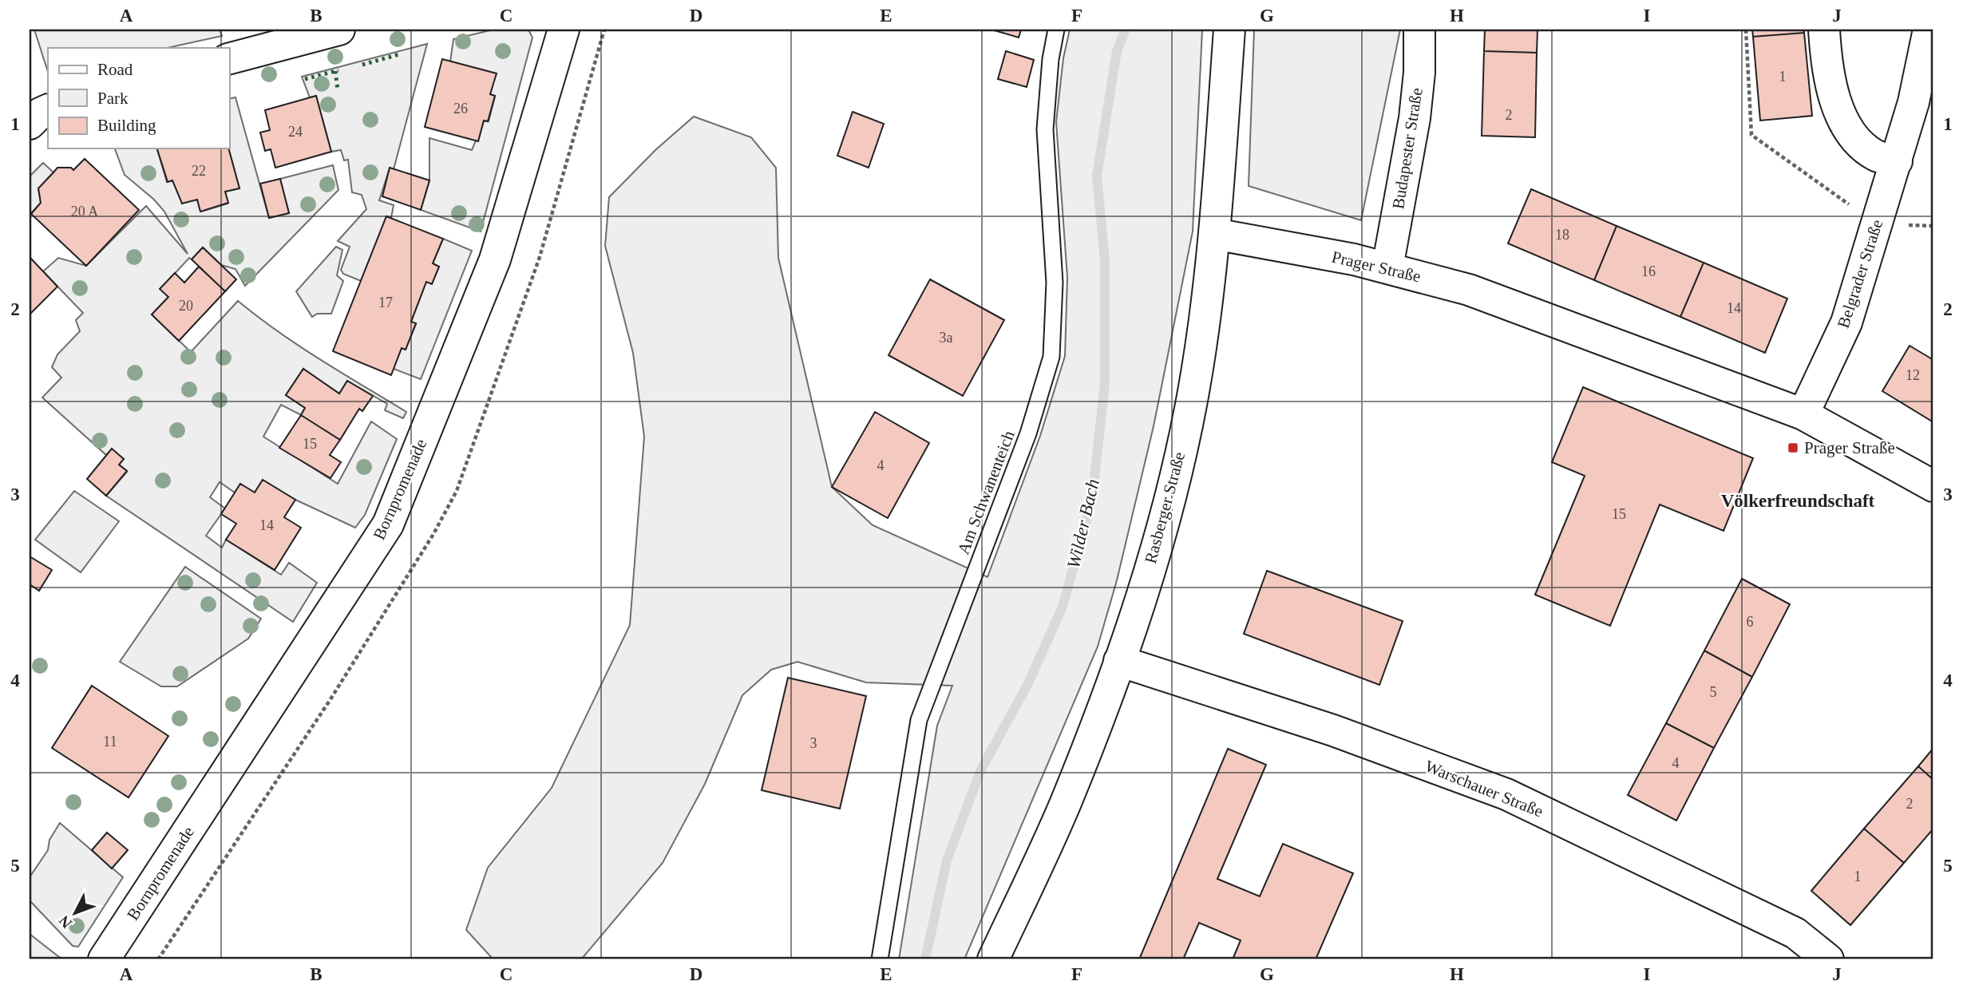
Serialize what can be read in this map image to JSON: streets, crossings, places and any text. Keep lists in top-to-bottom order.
{
  "streets": {
    "street": [
      "Budapester Straße",
      "Prager Straße",
      "Belgrader Straße",
      "Bornpromenade",
      "Rasberger Straße",
      "Warschauer Straße"
    ],
    "lane": ["Am Schwanenteich"]
  },
  "crossings": [
    ["Budapester Straße", "Prager Straße"],
    ["Prager Straße", "Belgrader Straße"],
    ["Prager Straße", "Rasberger Straße"],
    ["Rasberger Straße", "Warschauer Straße"]
  ],
  "districts": ["Völkerfreundschaft"],
  "water": ["Wilder Bach"],
  "places": {
    "transit": ["Prager Straße"]
  },
  "house_numbers": [
    "1",
    "26",
    "2",
    "24",
    "22",
    "20 A",
    "18",
    "16",
    "17",
    "20",
    "14",
    "3a",
    "12",
    "15",
    "4",
    "15",
    "14",
    "6",
    "5",
    "11",
    "3",
    "4",
    "2",
    "1"
  ],
  "legend": ["Road", "Park", "Building"],
  "north": "bottom left",
  "grid": {
    "columns": [
      "A",
      "B",
      "C",
      "D",
      "E",
      "F",
      "G",
      "H",
      "I",
      "J"
    ],
    "rows": [
      "1",
      "2",
      "3",
      "4",
      "5"
    ]
  }
}
